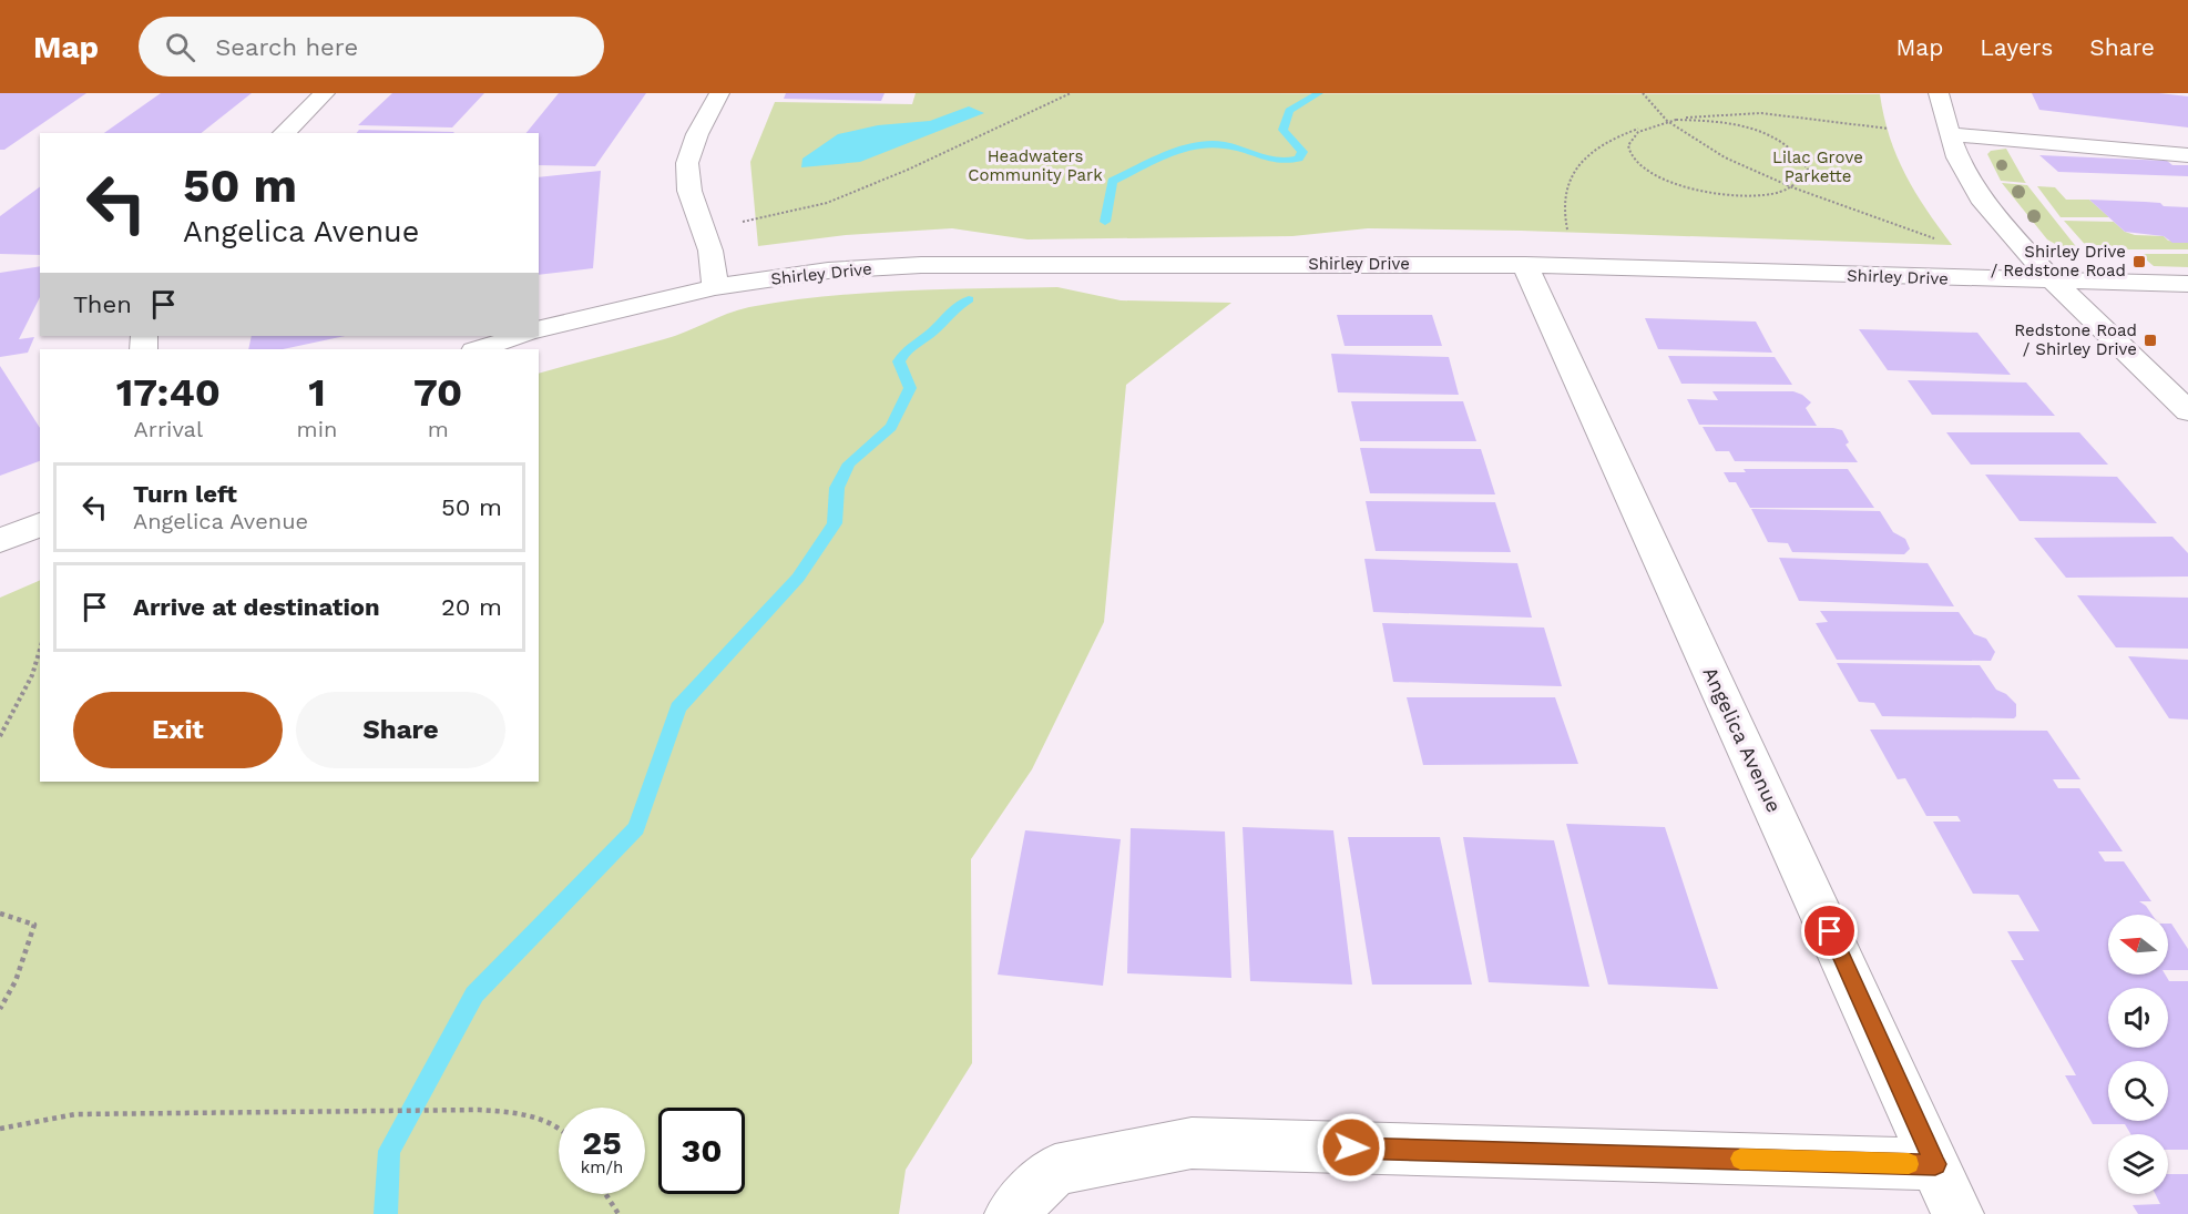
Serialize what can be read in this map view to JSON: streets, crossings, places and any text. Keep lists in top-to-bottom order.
{
  "streets": {
    "street": ["Shirley Drive", "Angelica Avenue"]
  },
  "crossings": [
    ["Shirley Drive", "Angelica Avenue"]
  ],
  "parks": ["Headwaters Community Park", "Lilac Grove Parkette"],
  "places": {
    "transit": ["Shirley Drive / Redstone Road", "Redstone Road / Shirley Drive"]
  },
  "north": "left",
  "page": {
    "header": "Map",
    "search": "Search here",
    "nav": ["Map", "Layers", "Share"],
    "turn": ["50 m", "Angelica Avenue"],
    "then": "Then",
    "eta": [
      "17:40",
      "Arrival",
      "1",
      "min",
      "70",
      "m"
    ],
    "list": [
      {
        "name": "Turn left",
        "note": "Angelica Avenue",
        "value": "50 m"
      },
      {
        "name": "Arrive at destination",
        "value": "20 m"
      }
    ],
    "buttons": ["Exit", "Share"],
    "speed": "25 km/h",
    "limit": "30"
  }
}
